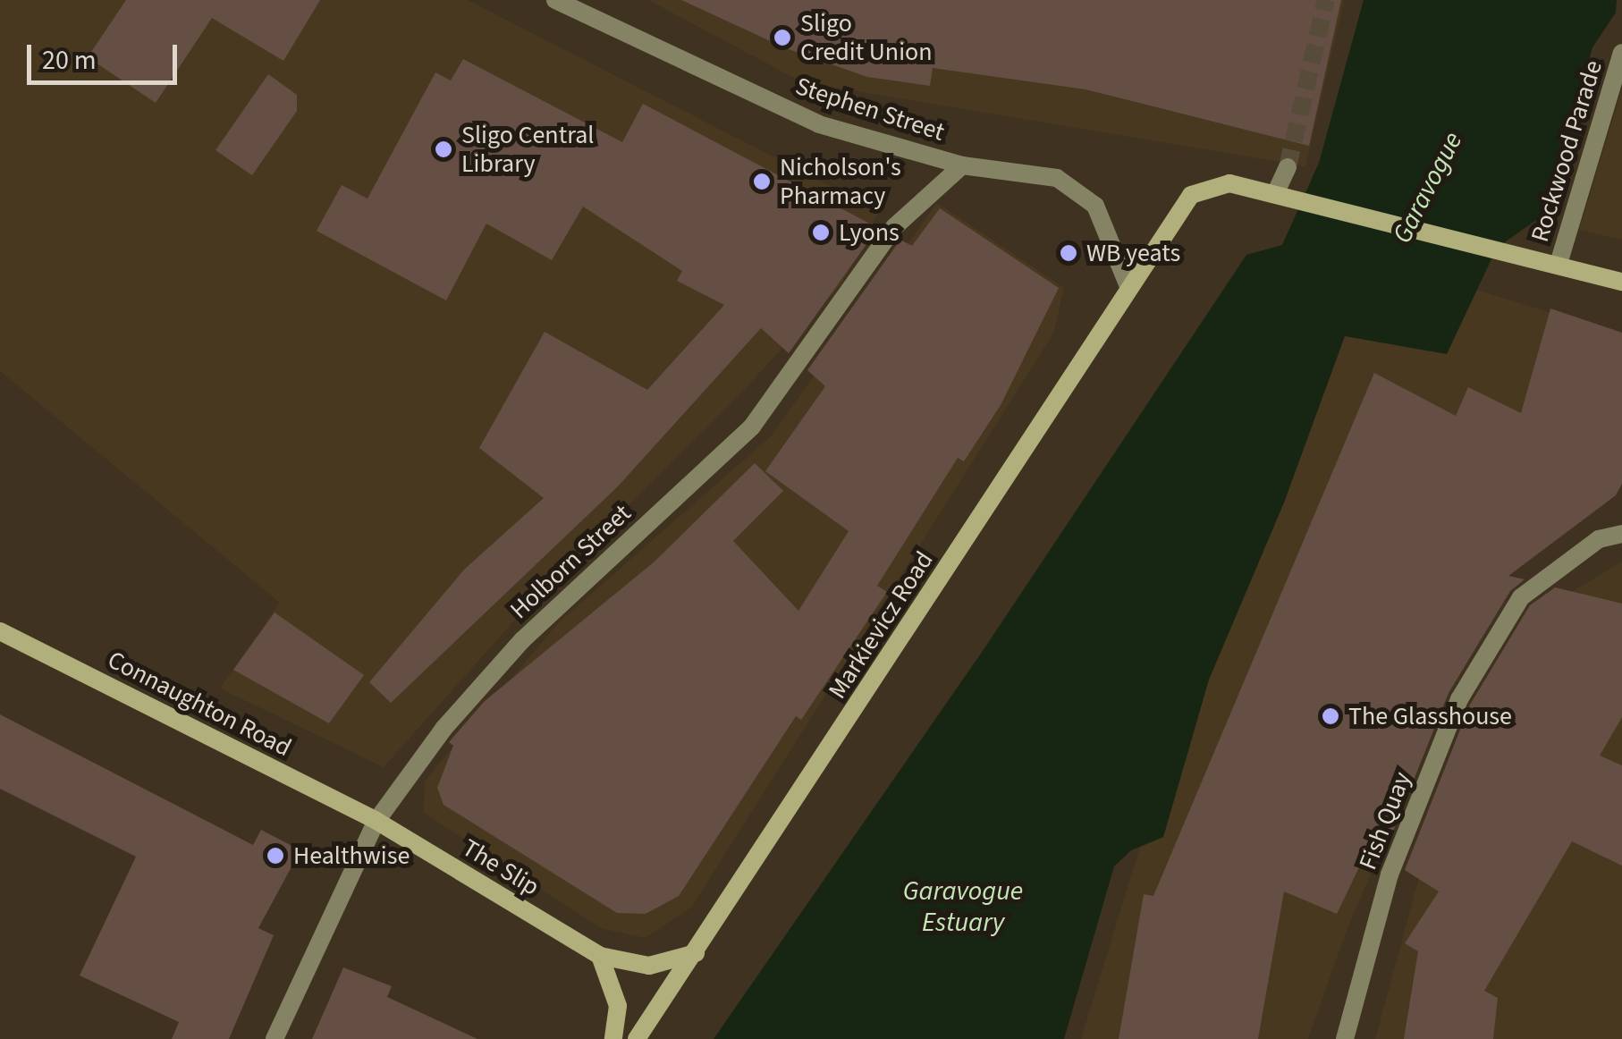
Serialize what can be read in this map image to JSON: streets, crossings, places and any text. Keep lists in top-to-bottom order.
{
  "streets": {
    "main road": ["Markievicz Road", "Connaughton Road", "The Slip"],
    "street": [
      "Stephen Street",
      "Rockwood Parade",
      "Holborn Street",
      "Fish Quay"
    ]
  },
  "crossings": [
    ["Stephen Street", "Holborn Street"],
    ["Stephen Street", "Markievicz Road"],
    ["Rockwood Parade", "Markievicz Road"],
    ["Holborn Street", "Connaughton Road"],
    ["Holborn Street", "The Slip"],
    ["Markievicz Road", "The Slip"],
    ["Connaughton Road", "The Slip"]
  ],
  "water": ["Garavogue", "Garavogue Estuary"],
  "places": [
    "Sligo Credit Union",
    "Sligo Central Library",
    "Nicholson's Pharmacy",
    "Lyons",
    "WB yeats",
    "The Glasshouse",
    "Healthwise"
  ],
  "scale_bar": "20 m"
}
